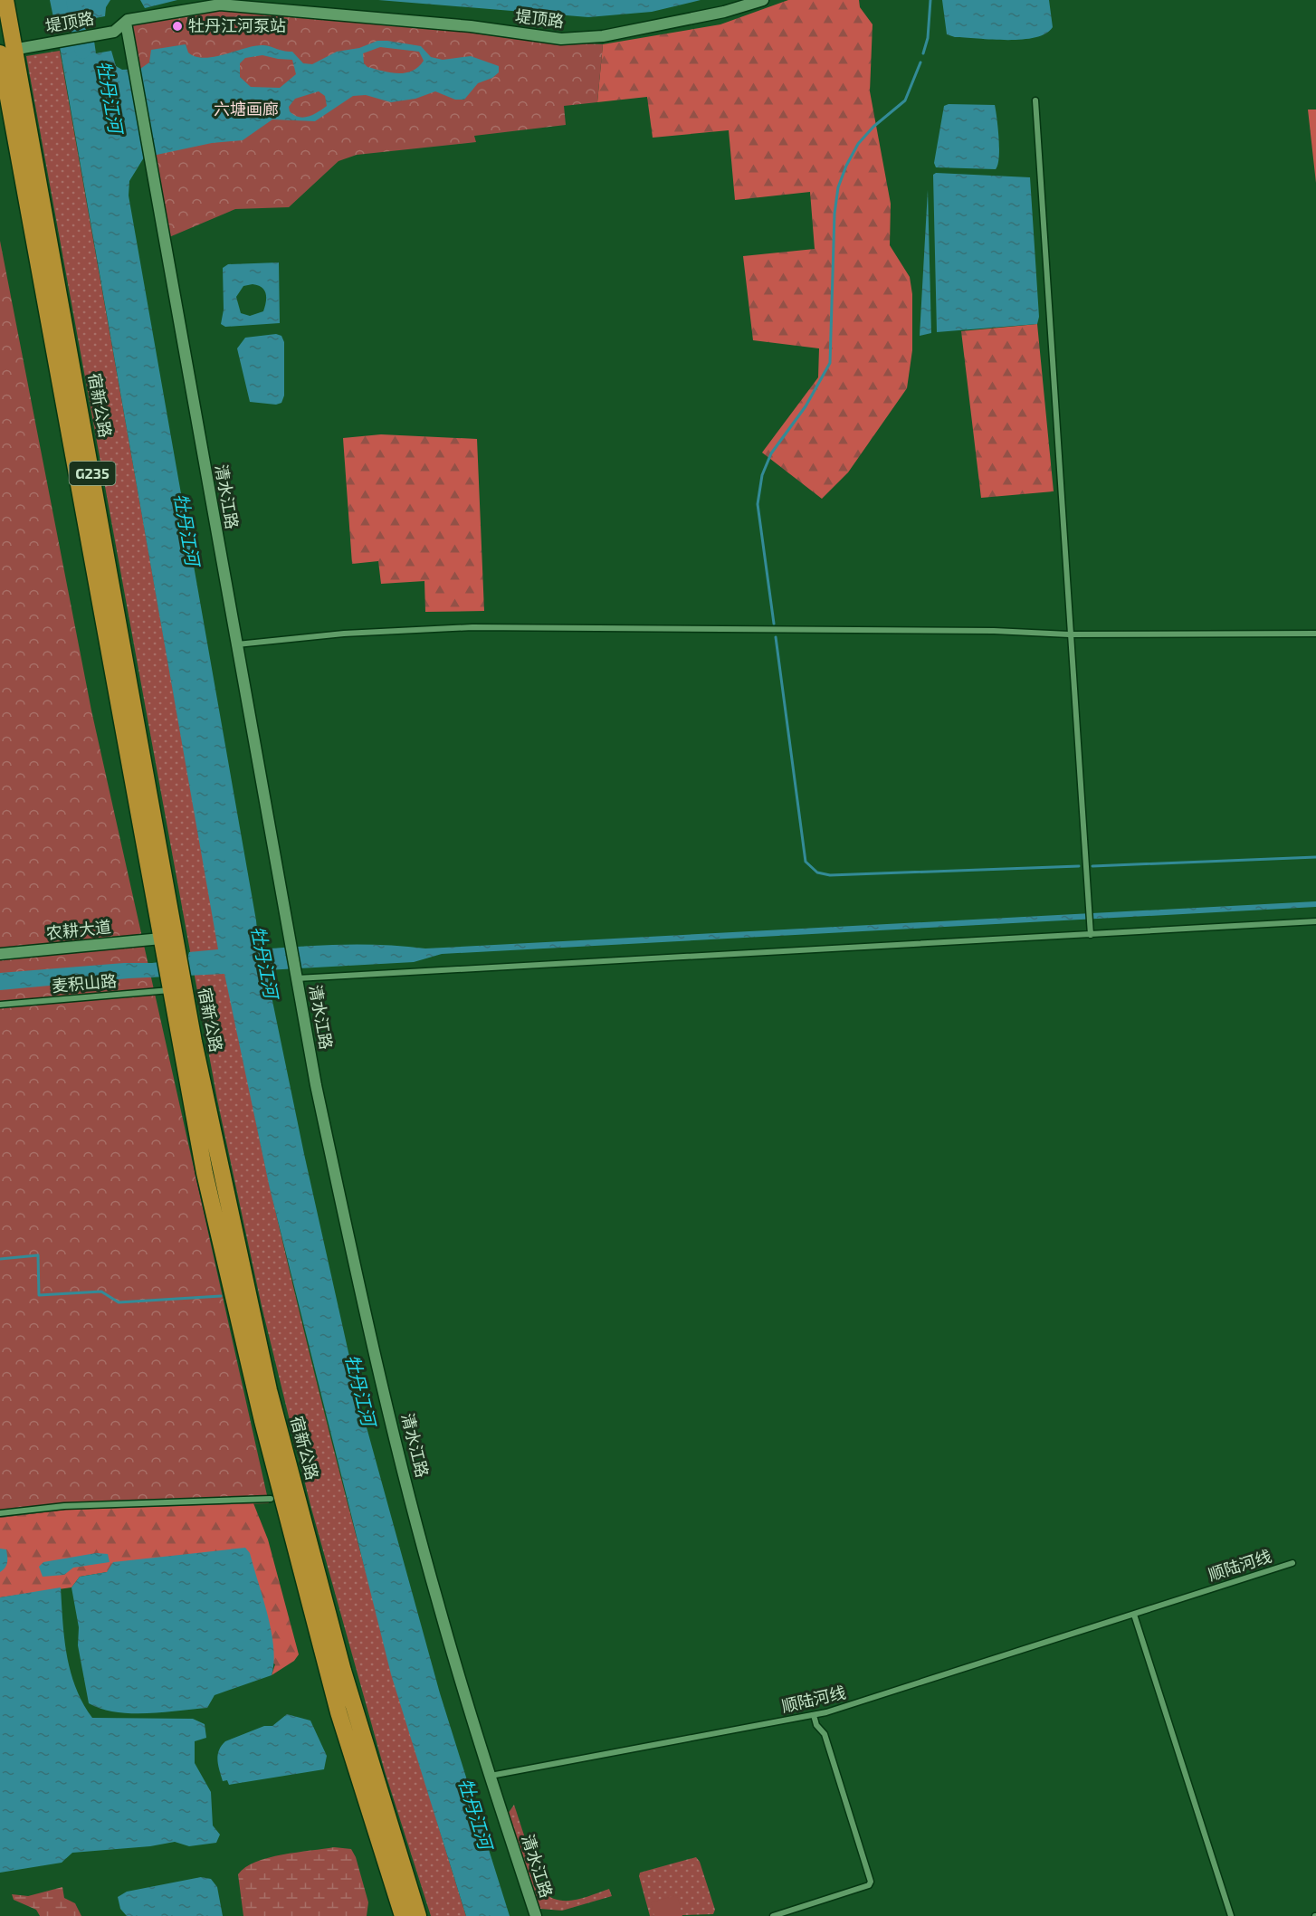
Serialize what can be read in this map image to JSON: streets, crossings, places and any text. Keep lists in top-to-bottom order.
{
  "streets": {
    "highway": ["宿新公路", "G235"],
    "street": [
      "堤顶路",
      "清水江路",
      "农耕大道",
      "麦积山路",
      "顺陆河线"
    ]
  },
  "crossings": [
    ["堤顶路", "清水江路"],
    ["宿新公路", "G235"],
    ["宿新公路", "农耕大道"],
    ["宿新公路", "麦积山路"],
    ["G235", "农耕大道"],
    ["清水江路", "顺陆河线"]
  ],
  "water": ["牡丹江河"],
  "parks": ["六塘画廊"],
  "places": ["牡丹江河泵站"]
}
